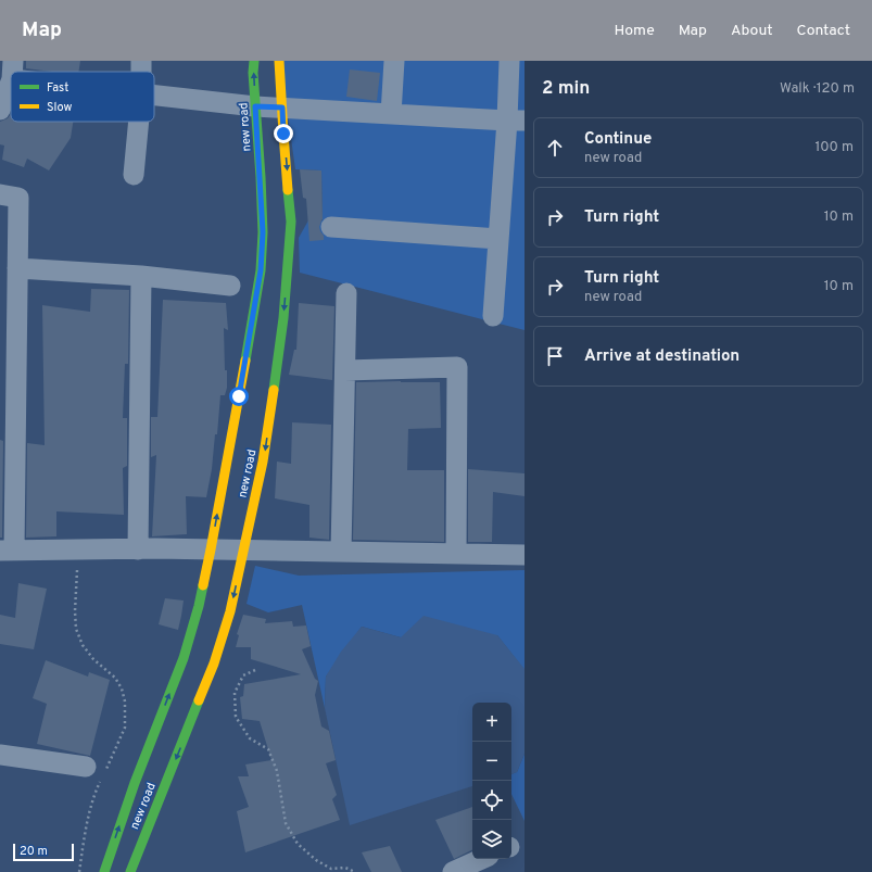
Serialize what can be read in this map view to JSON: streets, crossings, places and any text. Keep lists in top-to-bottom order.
{
  "streets": {
    "main road": ["new road"]
  },
  "legend": ["Fast", "Slow"],
  "scale_bar": "20 m",
  "page": {
    "header": "Map",
    "nav": [
      "Home",
      "Map",
      "About",
      "Contact"
    ],
    "heading": ["2 min", "Walk · 120 m"],
    "list": [
      ["Continue", "new road", "100 m"],
      ["Turn right", "10 m"],
      ["Turn right", "new road", "10 m"],
      "Arrive at destination"
    ],
    "map_buttons": ["+", "−"],
    "scale": "20 m"
  }
}
